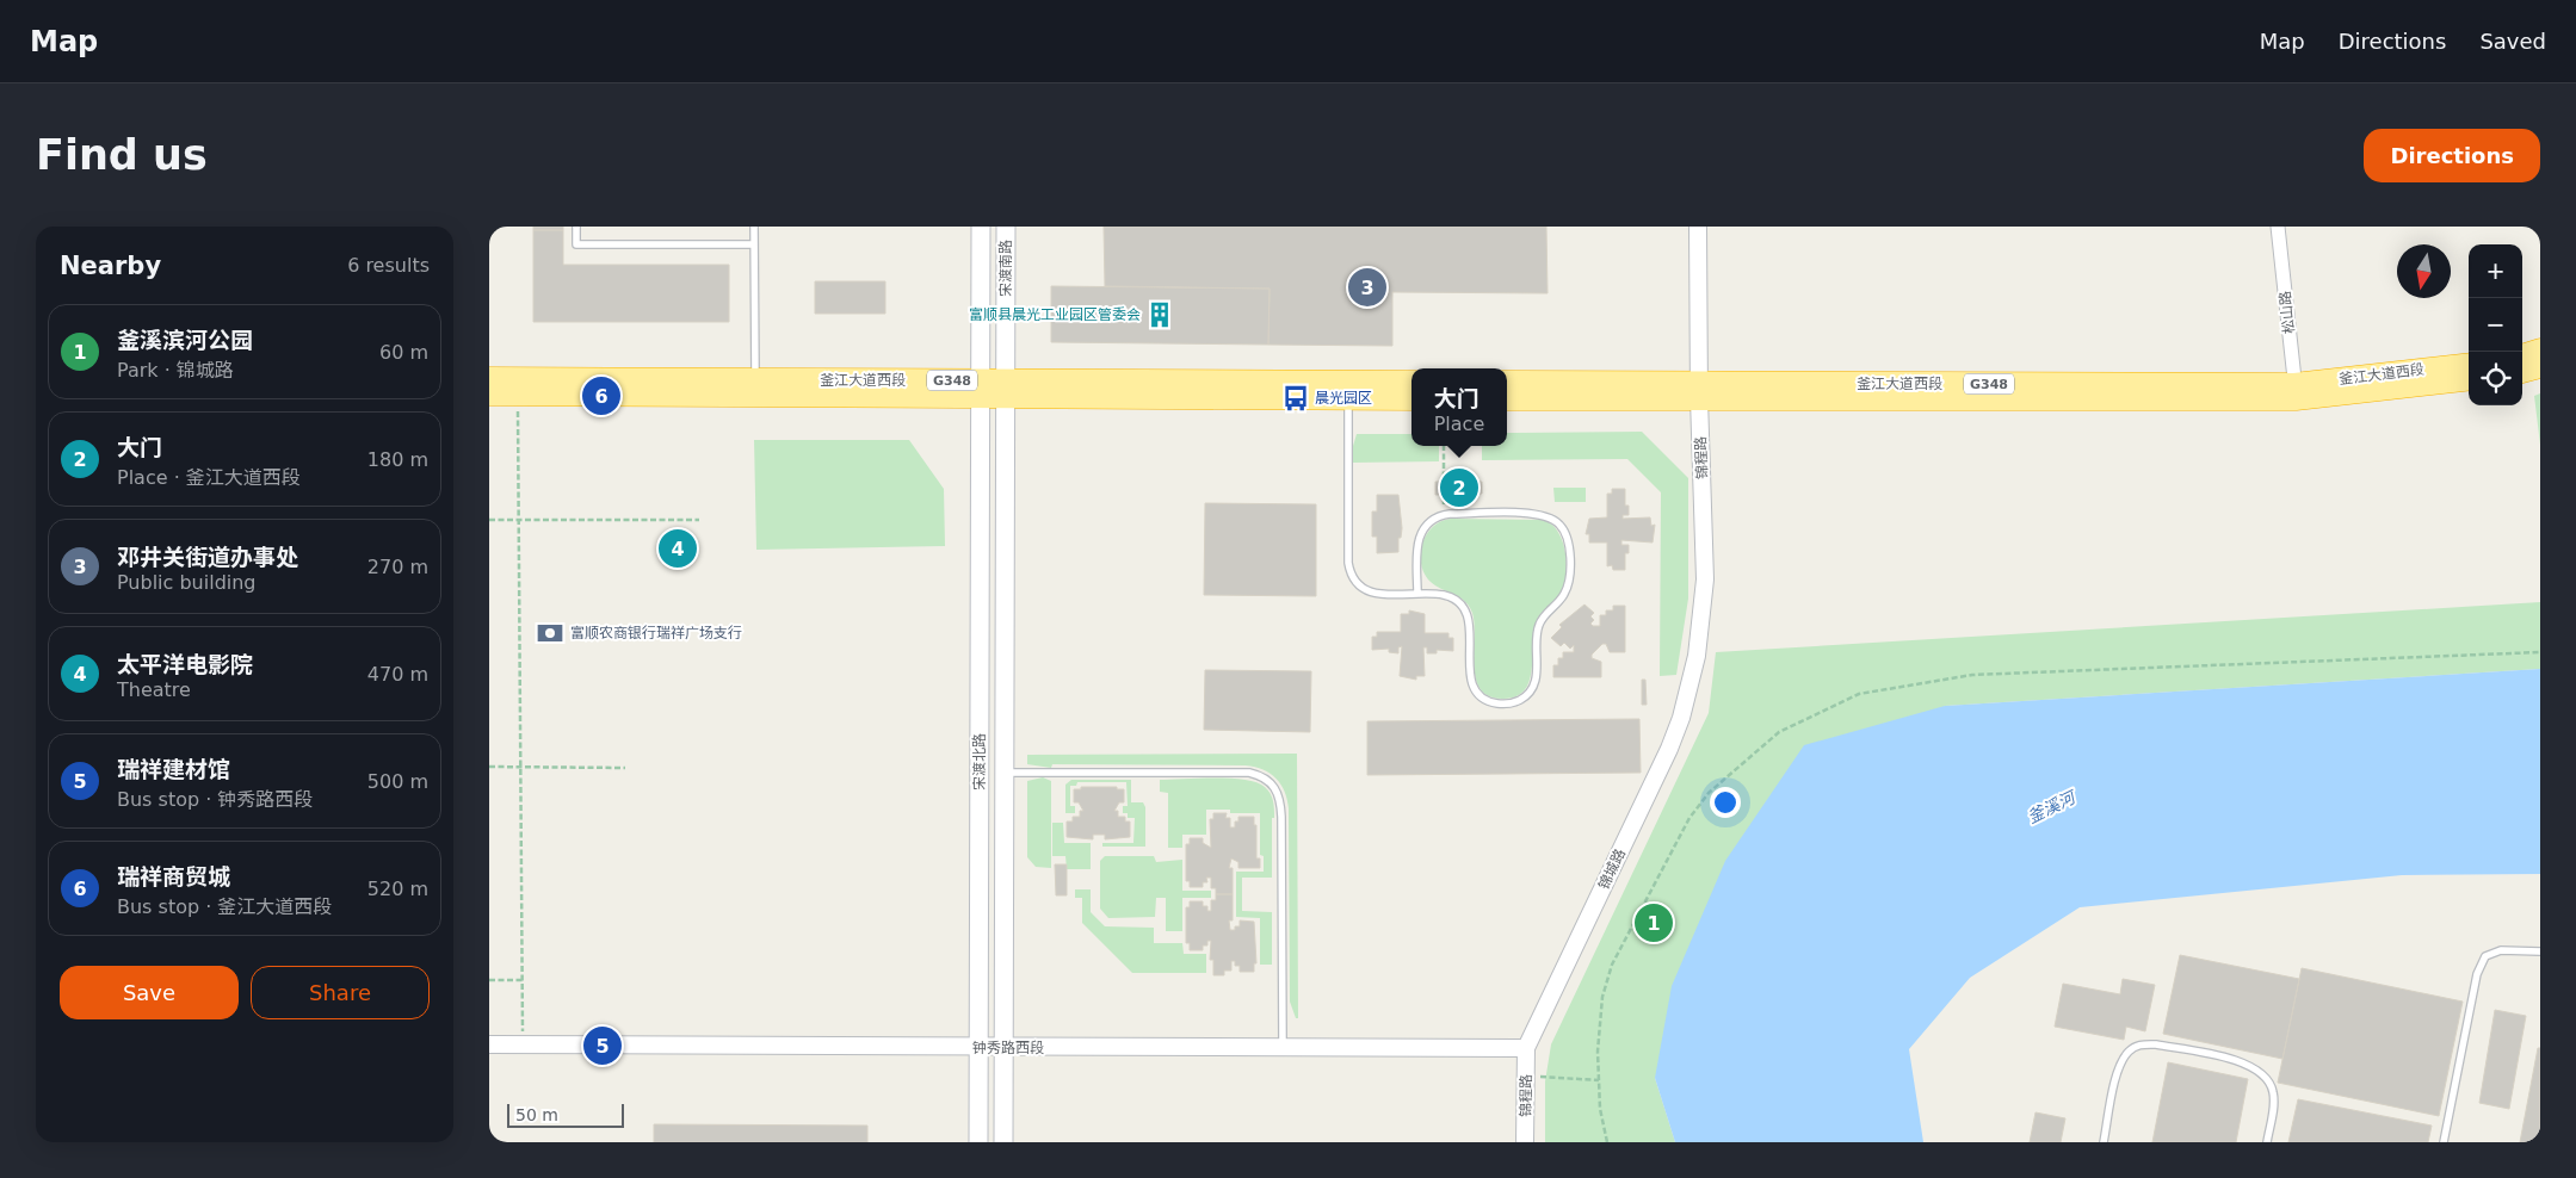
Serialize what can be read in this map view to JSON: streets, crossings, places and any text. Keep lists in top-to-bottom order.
{
  "streets": {
    "highway": ["釜江大道西段", "G348"],
    "main road": ["宋渡南路", "宋渡北路"],
    "street": [
      "松山路",
      "锦程路",
      "锦城路",
      "钟秀路西段"
    ]
  },
  "crossings": [
    ["宋渡南路", "釜江大道西段"],
    ["宋渡南路", "宋渡北路"],
    ["松山路", "釜江大道西段"],
    ["釜江大道西段", "锦程路"],
    ["釜江大道西段", "宋渡北路"],
    ["锦程路", "锦城路"],
    ["锦程路", "钟秀路西段"],
    ["宋渡北路", "钟秀路西段"],
    ["锦城路", "钟秀路西段"]
  ],
  "water": ["釜溪河"],
  "places": {
    "building": ["富顺县晨光工业园区管委会"],
    "bus stop": ["晨光园区"],
    "bank": ["富顺农商银行瑞祥广场支行"]
  },
  "scale_bar": "50 m",
  "north": "bottom",
  "page": {
    "header": "Map",
    "nav": ["Map", "Directions", "Saved"],
    "buttons": [
      "Directions",
      ["Save", "Share"]
    ],
    "title": "Find us",
    "heading": ["Nearby", "6 results"],
    "map_buttons": ["+", "−"],
    "pins": [
      "3",
      "6",
      "2",
      "4",
      "1",
      "5"
    ],
    "list": [
      {
        "mark": "1",
        "name": "釜溪滨河公园",
        "note": "Park · 锦城路",
        "value": "60 m"
      },
      {
        "mark": "2",
        "name": "大门",
        "note": "Place · 釜江大道西段",
        "value": "180 m"
      },
      {
        "mark": "3",
        "name": "邓井关街道办事处",
        "note": "Public building",
        "value": "270 m"
      },
      {
        "mark": "4",
        "name": "太平洋电影院",
        "note": "Theatre",
        "value": "470 m"
      },
      {
        "mark": "5",
        "name": "瑞祥建材馆",
        "note": "Bus stop · 钟秀路西段",
        "value": "500 m"
      },
      {
        "mark": "6",
        "name": "瑞祥商贸城",
        "note": "Bus stop · 釜江大道西段",
        "value": "520 m"
      }
    ],
    "popup": ["大门", "Place"],
    "scale": "50 m"
  }
}
